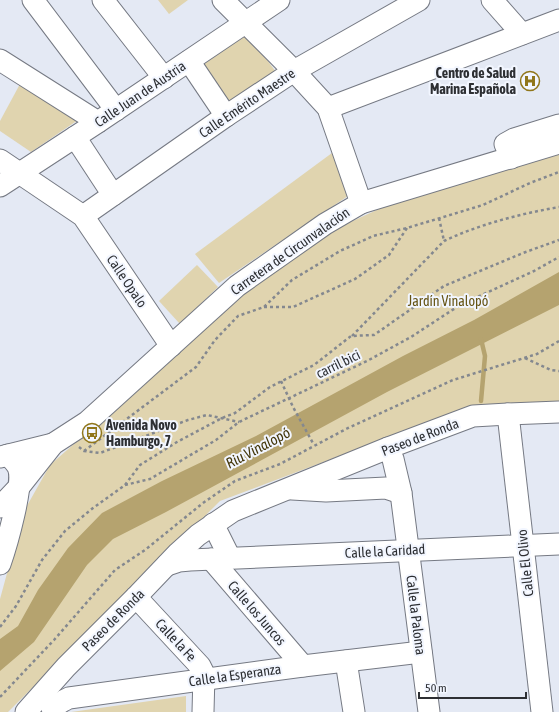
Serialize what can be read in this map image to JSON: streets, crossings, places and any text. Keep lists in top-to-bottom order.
{
  "streets": {
    "street": [
      "Calle Juan de Austria",
      "Calle Emérito Maestre",
      "Carretera de Circunvalación",
      "Calle Opalo",
      "Paseo de Ronda",
      "Calle la Caridad",
      "Calle El Olivo",
      "Calle los Juncos",
      "Calle la Paloma",
      "Calle la Fe",
      "Calle la Esperanza"
    ],
    "path": ["carril bici"]
  },
  "crossings": [
    ["Calle Emérito Maestre", "Calle Opalo"],
    ["Carretera de Circunvalación", "Calle Opalo"],
    ["Paseo de Ronda", "Calle El Olivo"],
    ["Paseo de Ronda", "Calle los Juncos"],
    ["Paseo de Ronda", "Calle la Paloma"],
    ["Paseo de Ronda", "Calle la Fe"],
    ["Paseo de Ronda", "Calle la Esperanza"],
    ["Calle la Caridad", "Calle El Olivo"],
    ["Calle la Caridad", "Calle los Juncos"],
    ["Calle la Caridad", "Calle la Paloma"],
    ["Calle los Juncos", "Calle la Esperanza"],
    ["Calle la Paloma", "Calle la Esperanza"],
    ["Calle la Fe", "Calle la Esperanza"]
  ],
  "water": ["Riu Vinalopó"],
  "parks": ["Jardín Vinalopó"],
  "places": {
    "hospital": ["Centro de Salud Marina Española"],
    "bus stop": ["Avenida Novo Hamburgo, 7"]
  },
  "scale_bar": "50 m"
}
